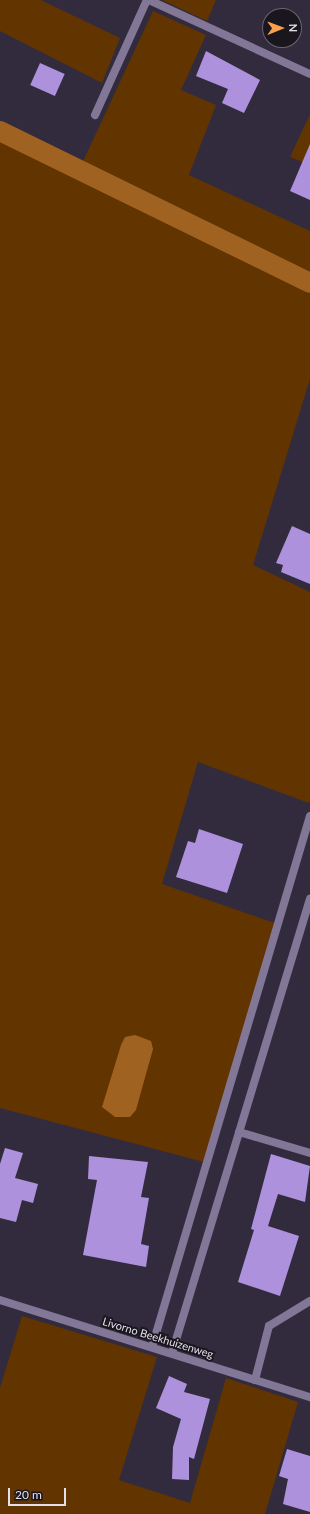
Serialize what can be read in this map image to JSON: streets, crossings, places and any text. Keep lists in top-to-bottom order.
{
  "streets": {
    "street": ["Livorno Beekhuizenweg"]
  },
  "scale_bar": "20 m",
  "north": "right"
}
